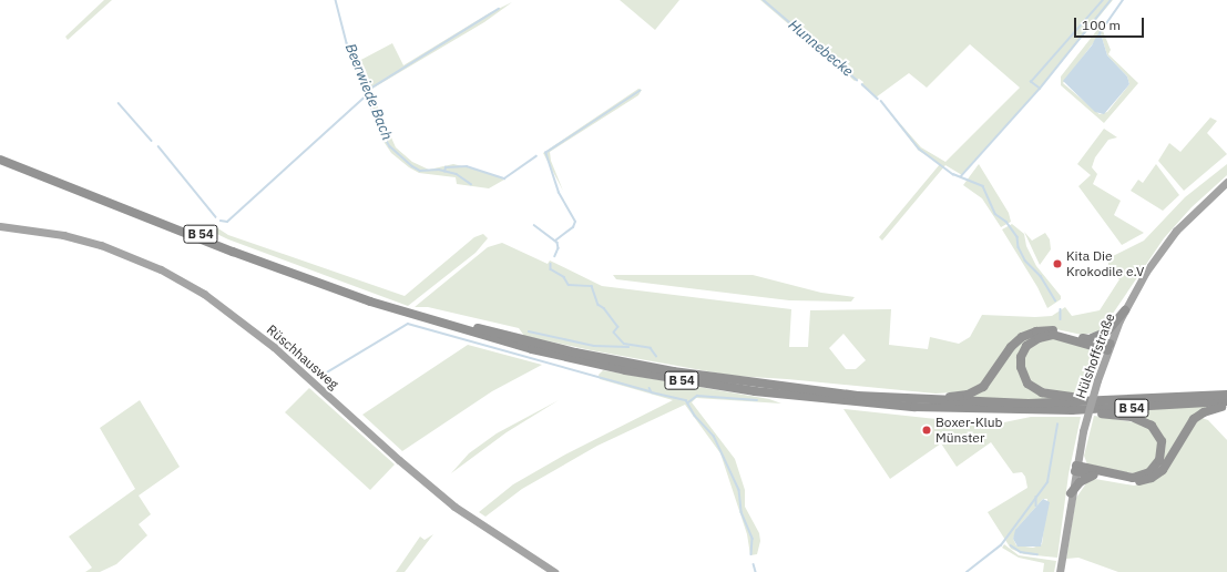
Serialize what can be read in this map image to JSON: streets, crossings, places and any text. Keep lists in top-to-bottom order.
{
  "streets": {
    "highway": ["B 54"],
    "main road": ["Hülshoffstraße", "Rüschhausweg"]
  },
  "water": ["Hunnebecke", "Beerwiede Bach"],
  "places": ["Kita Die Krokodile e.V", "Boxer-Klub Münster"],
  "scale_bar": "100 m"
}
